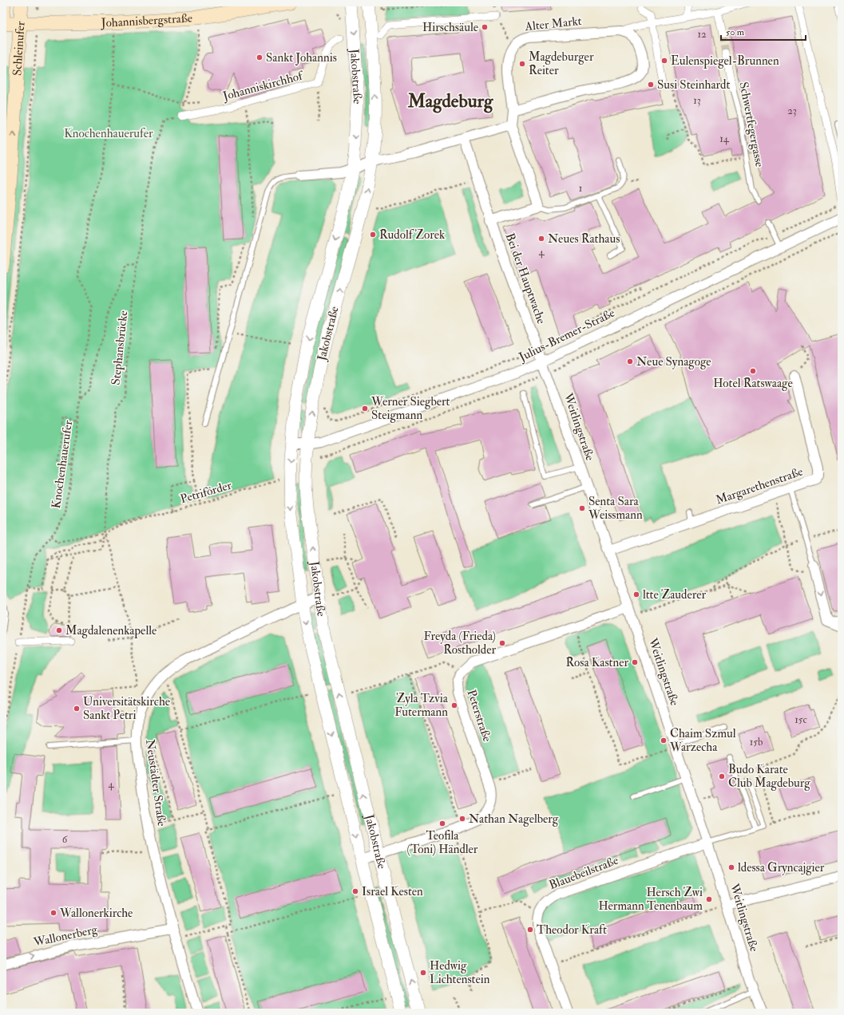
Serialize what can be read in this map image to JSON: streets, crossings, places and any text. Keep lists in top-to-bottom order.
{
  "streets": {
    "main road": ["Johannisbergstraße", "Schleinufer"],
    "street": [
      "Alter Markt",
      "Jakobstraße",
      "Johanniskirchhof",
      "Schwertfegergasse",
      "Bei der Hauptwache",
      "Julius-Bremer-Straße",
      "Weitlingstraße",
      "Margarethenstraße",
      "Peterstraße",
      "Neustädter Straße",
      "Blauebeilstraße",
      "Wallonerberg"
    ],
    "path": ["Stephansbrücke", "Knochenhauerufer", "Petriförder"]
  },
  "crossings": [
    ["Johannisbergstraße", "Schleinufer"],
    ["Jakobstraße", "Julius-Bremer-Straße"],
    ["Jakobstraße", "Peterstraße"],
    ["Jakobstraße", "Neustädter Straße"],
    ["Johanniskirchhof", "Stephansbrücke"],
    ["Bei der Hauptwache", "Julius-Bremer-Straße"],
    ["Bei der Hauptwache", "Weitlingstraße"],
    ["Julius-Bremer-Straße", "Weitlingstraße"],
    ["Stephansbrücke", "Petriförder"],
    ["Weitlingstraße", "Margarethenstraße"],
    ["Weitlingstraße", "Blauebeilstraße"],
    ["Knochenhauerufer", "Petriförder"],
    ["Neustädter Straße", "Wallonerberg"]
  ],
  "one_way": ["Schleinufer", "Wallonerberg"],
  "districts": ["Magdeburg"],
  "parks": ["Knochenhauerufer"],
  "places": [
    "Hirschsäule",
    "Sankt Johannis",
    "Eulenspiegel-Brunnen",
    "Magdeburger Reiter",
    "Susi Steinhardt",
    "Rudolf Zorek",
    "Neues Rathaus",
    "Neue Synagoge",
    "Hotel Ratswaage",
    "Werner Siegbert Steigmann",
    "Senta Sara Weissmann",
    "ltte Zauderer",
    "Magdalenenkapelle",
    "Freyda (Frieda) Rostholder",
    "Rosa Kastner",
    "Zyla Tzvia Futermann",
    "Universitätskirche Sankt Petri",
    "Chaim Szmul Warzecha",
    "Budo Karate Club Magdeburg",
    "Nathan Nagelberg",
    "Teofila (Toni) Händler",
    "ldessa Gryncajgier",
    "Israel Kesten",
    "Hersch Zwi Hermann Tenenbaum",
    "Wallonerkirche",
    "Theodor Kraft",
    "Hedwig Lichtenstein"
  ],
  "house_numbers": [
    "12",
    "13",
    "23",
    "14",
    "1",
    "4",
    "15c",
    "15b",
    "4",
    "6"
  ],
  "scale_bar": "50 m"
}
